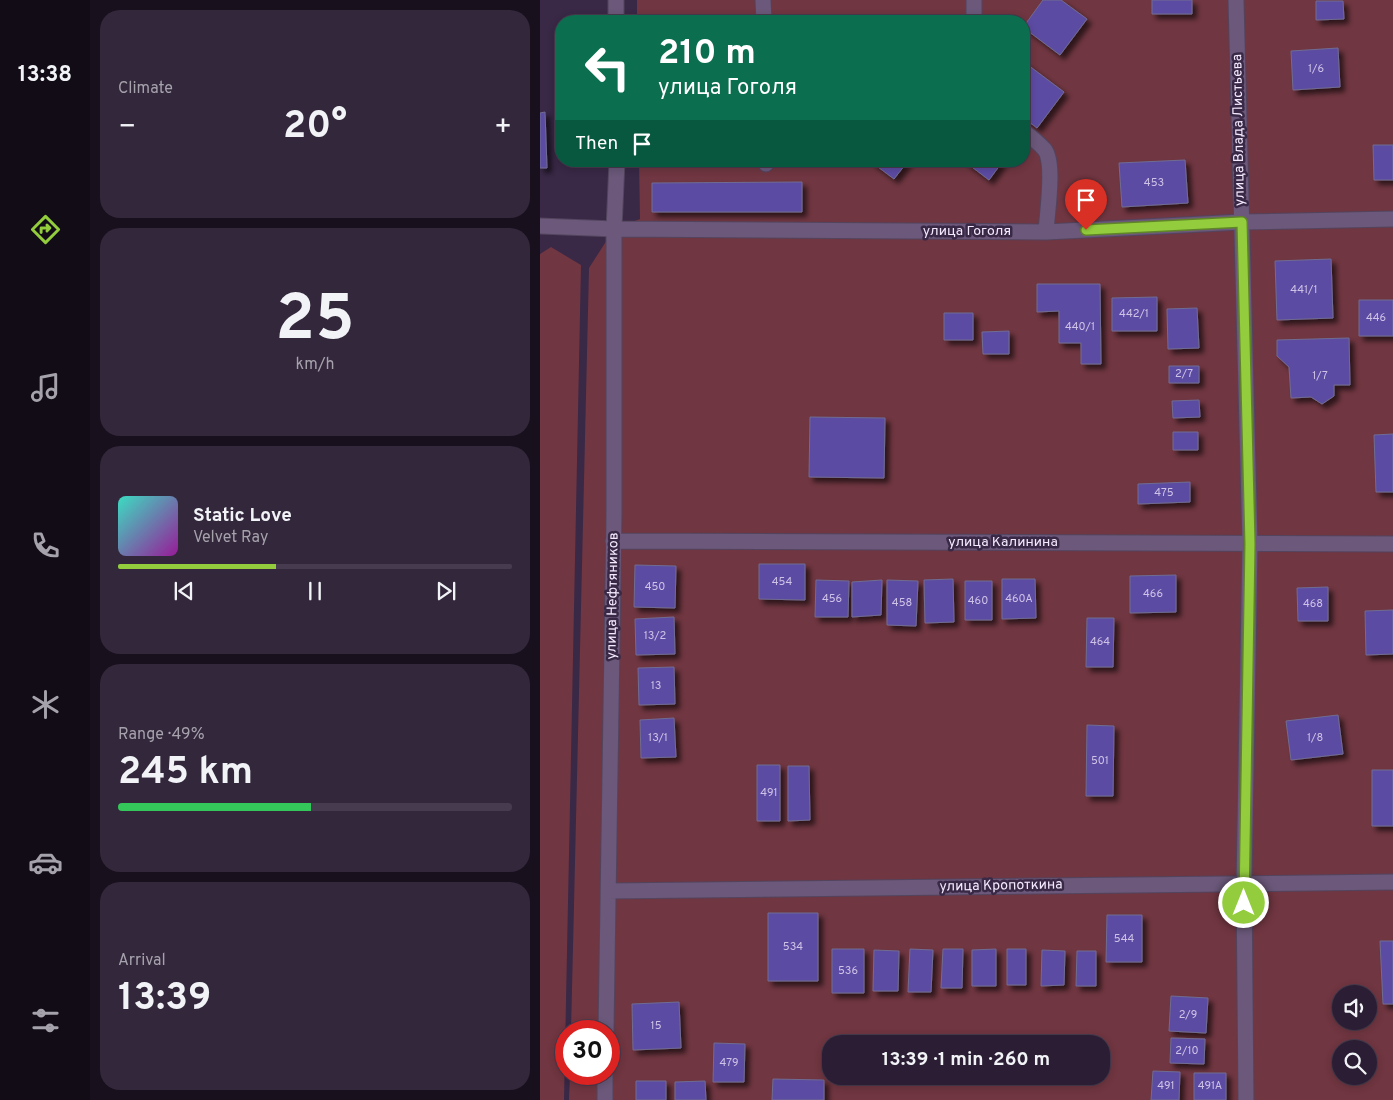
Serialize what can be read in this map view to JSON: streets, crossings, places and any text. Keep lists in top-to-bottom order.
{
  "streets": {
    "street": [
      "улица Влада Листьева",
      "улица Гоголя",
      "улица Калинина",
      "улица Нефтяников",
      "улица Кропоткина"
    ]
  },
  "crossings": [
    ["улица Влада Листьева", "улица Гоголя"],
    ["улица Влада Листьева", "улица Калинина"],
    ["улица Влада Листьева", "улица Кропоткина"],
    ["улица Гоголя", "улица Нефтяников"],
    ["улица Калинина", "улица Нефтяников"],
    ["улица Нефтяников", "улица Кропоткина"]
  ],
  "house_numbers": [
    "1/6",
    "453",
    "441/1",
    "442/1",
    "446",
    "440/1",
    "2/7",
    "1/7",
    "475",
    "454",
    "450",
    "466",
    "456",
    "460А",
    "460",
    "458",
    "468",
    "13/2",
    "464",
    "13",
    "13/1",
    "1/8",
    "501",
    "491",
    "544",
    "534",
    "536",
    "2/9",
    "15",
    "2/10",
    "479",
    "491",
    "491А"
  ],
  "page": {
    "tabs": "13:38",
    "tile": [
      "Climate",
      ["25", "km/h"],
      ["Range · 49%", "245 km"],
      ["Arrival", "13:39"]
    ],
    "turn": ["210 m", "улица Гоголя"],
    "heat": ["−", "20°", "+"],
    "then": "Then",
    "song": ["Static Love", "Velvet Ray"],
    "limit": "30",
    "trip": "13:39 · 1 min · 260 m"
  }
}
